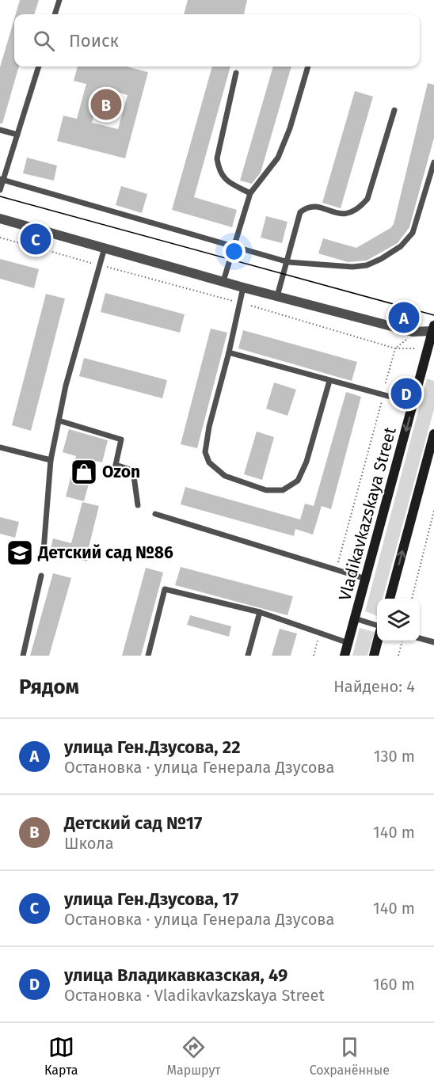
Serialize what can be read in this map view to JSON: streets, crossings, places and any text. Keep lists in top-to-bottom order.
{
  "streets": {
    "main road": ["Vladikavkazskaya Street"]
  },
  "places": {
    "shop": ["Ozon"],
    "school or university": ["Детский сад №86"]
  },
  "page": {
    "search": "Поиск",
    "pins": [
      "B",
      "C",
      "A",
      "D"
    ],
    "heading": ["Рядом", "Найдено: 4"],
    "list": [
      {
        "mark": "A",
        "name": "улица Ген.Дзусова, 22",
        "note": "Остановка · улица Генерала Дзусова",
        "value": "130 m"
      },
      {
        "mark": "B",
        "name": "Детский сад №17",
        "note": "Школа",
        "value": "140 m"
      },
      {
        "mark": "C",
        "name": "улица Ген.Дзусова, 17",
        "note": "Остановка · улица Генерала Дзусова",
        "value": "140 m"
      },
      {
        "mark": "D",
        "name": "улица Владикавказская, 49",
        "note": "Остановка · Vladikavkazskaya Street",
        "value": "160 m"
      }
    ],
    "nav": ["Карта", "Маршрут", "Сохранённые"]
  }
}
